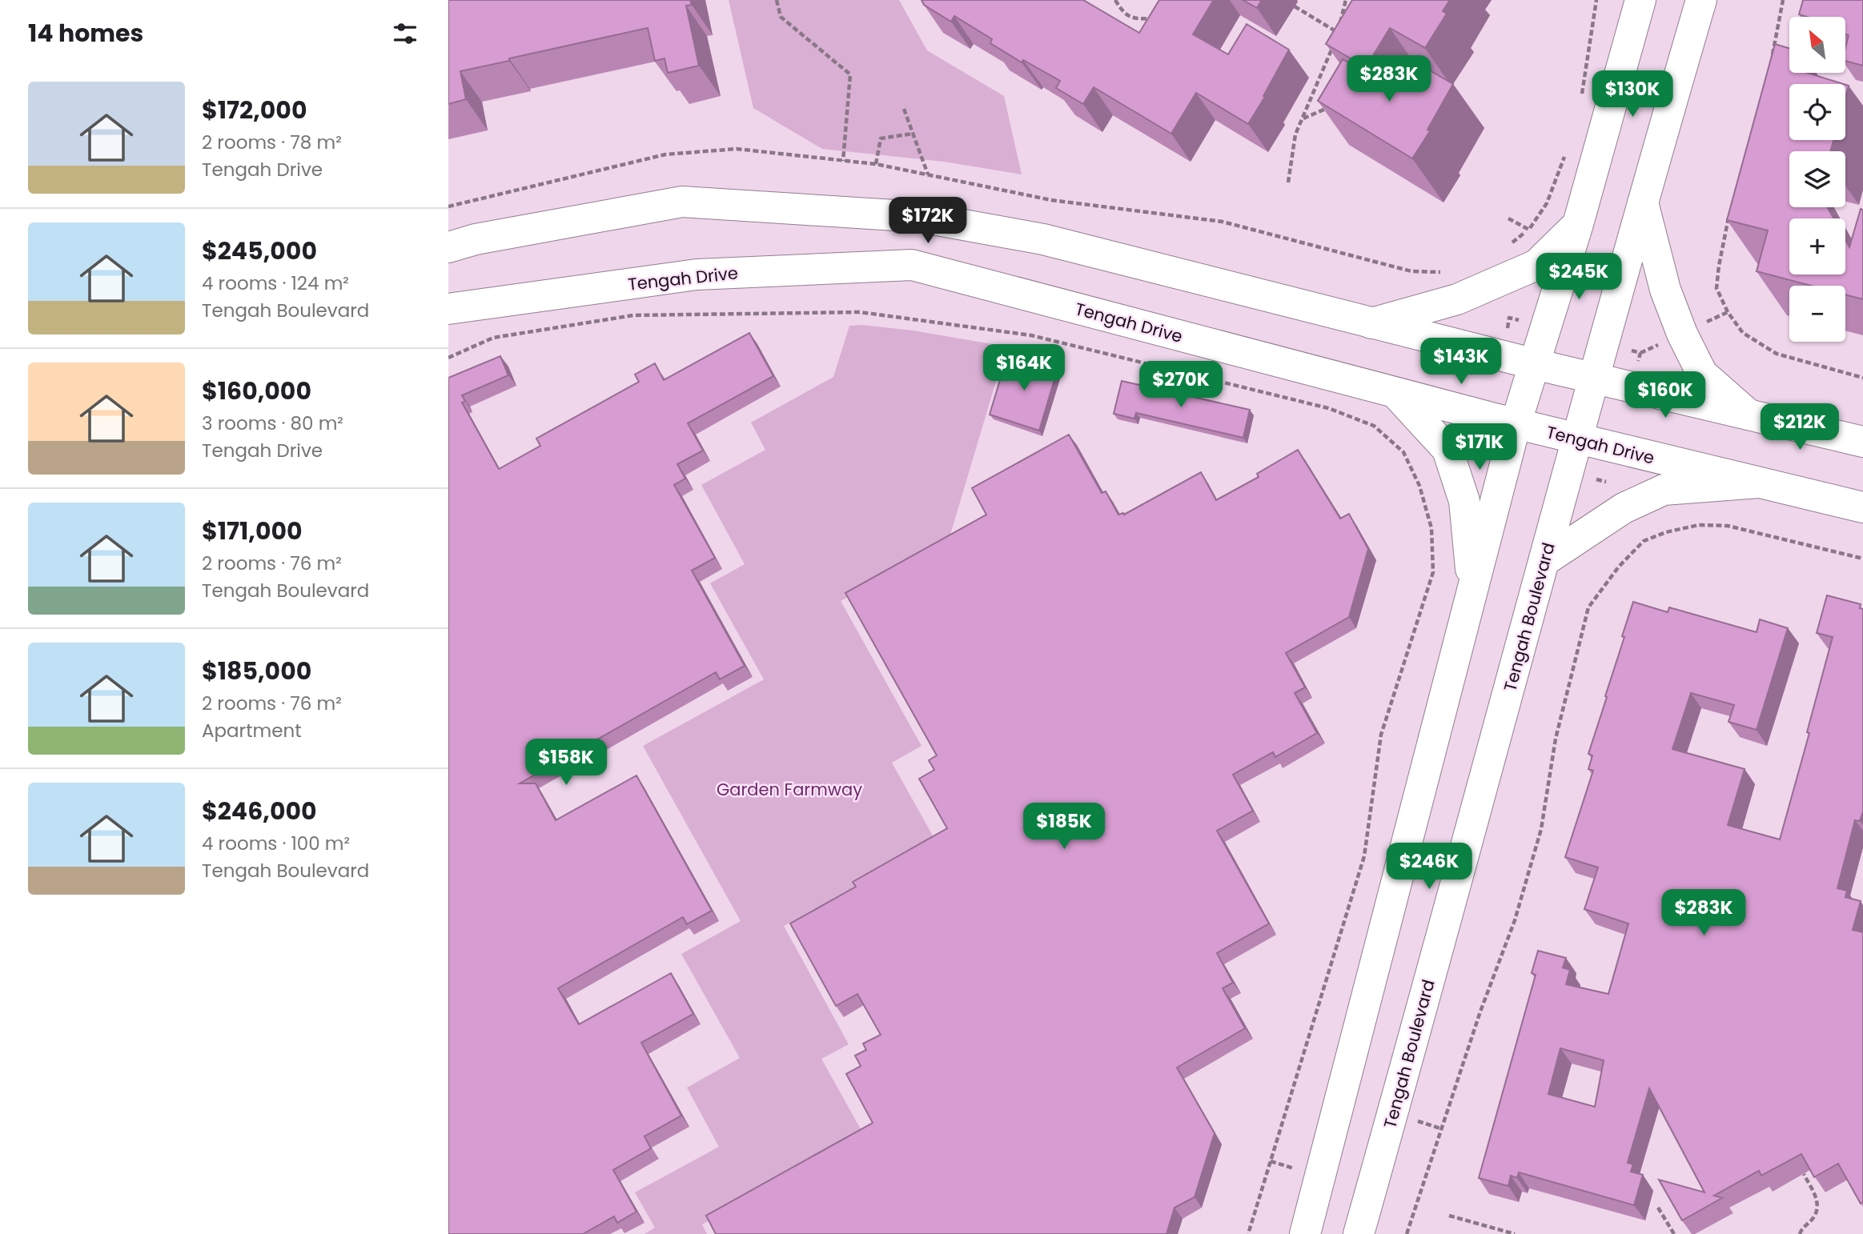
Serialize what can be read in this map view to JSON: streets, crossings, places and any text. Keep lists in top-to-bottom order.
{
  "streets": {
    "main road": ["Tengah Drive", "Tengah Boulevard"]
  },
  "crossings": [
    ["Tengah Drive", "Tengah Boulevard"]
  ],
  "parks": ["Garden Farmway"],
  "north": "top left",
  "page": {
    "heading": "14 homes",
    "map_buttons": ["+", "−"],
    "price": [
      "$283K",
      "$130K",
      "$172K",
      "$245K",
      "$143K",
      "$164K",
      "$270K",
      "$160K",
      "$212K",
      "$171K",
      "$158K",
      "$185K",
      "$246K",
      "$283K"
    ],
    "list": [
      {
        "name": "$172,000",
        "note": "2 rooms · 78 m² · Tengah Drive"
      },
      {
        "name": "$245,000",
        "note": "4 rooms · 124 m² · Tengah Boulevard"
      },
      {
        "name": "$160,000",
        "note": "3 rooms · 80 m² · Tengah Drive"
      },
      {
        "name": "$171,000",
        "note": "2 rooms · 76 m² · Tengah Boulevard"
      },
      {
        "name": "$185,000",
        "note": "2 rooms · 76 m² · Apartment"
      },
      {
        "name": "$246,000",
        "note": "4 rooms · 100 m² · Tengah Boulevard"
      }
    ]
  }
}
